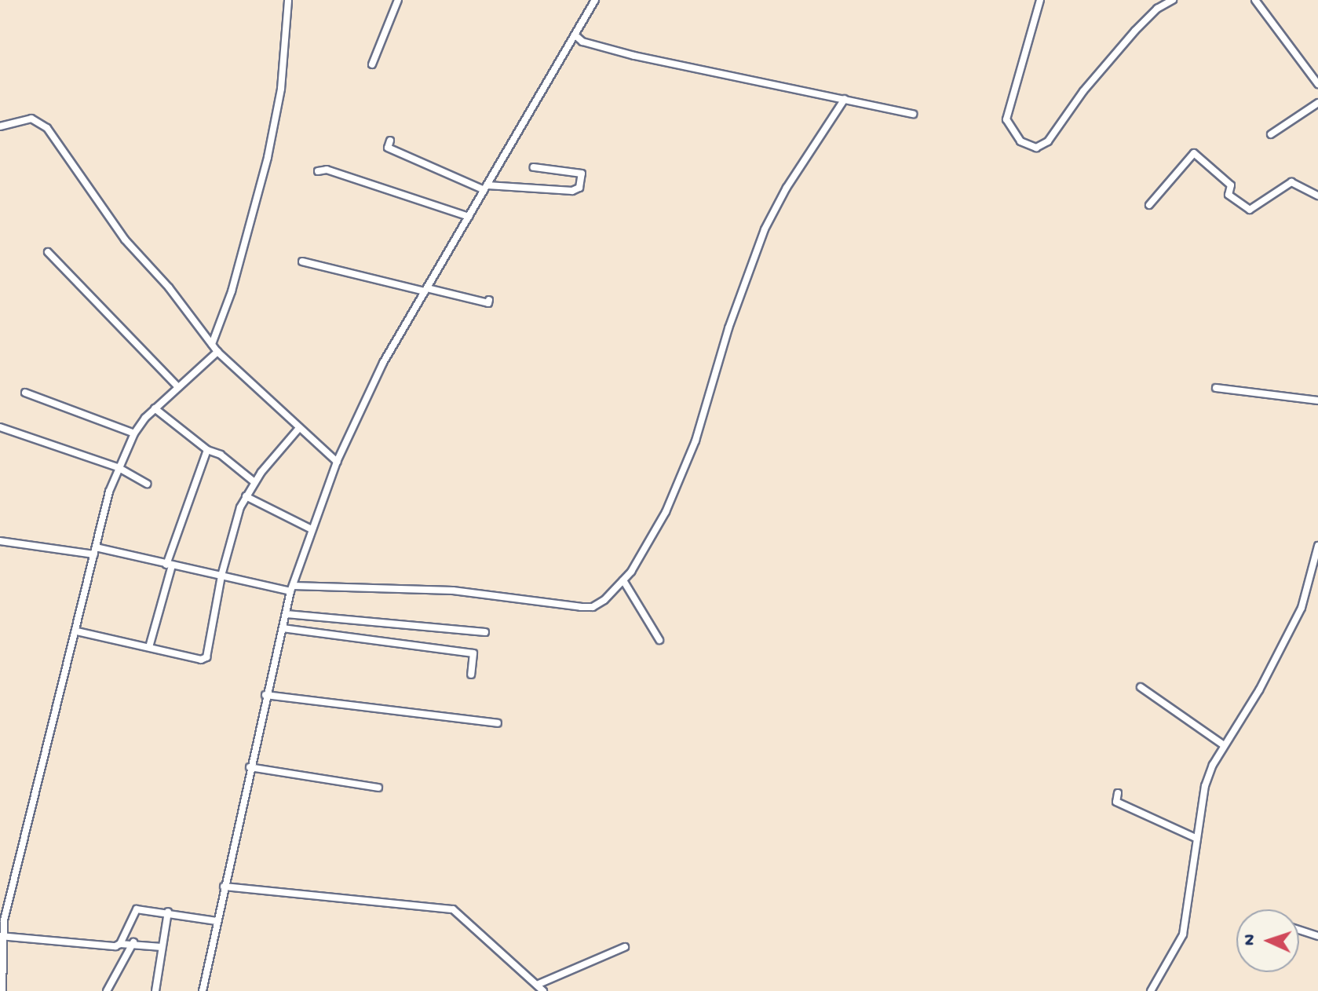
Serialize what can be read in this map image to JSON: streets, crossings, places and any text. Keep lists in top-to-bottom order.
{
  "north": "left"
}
